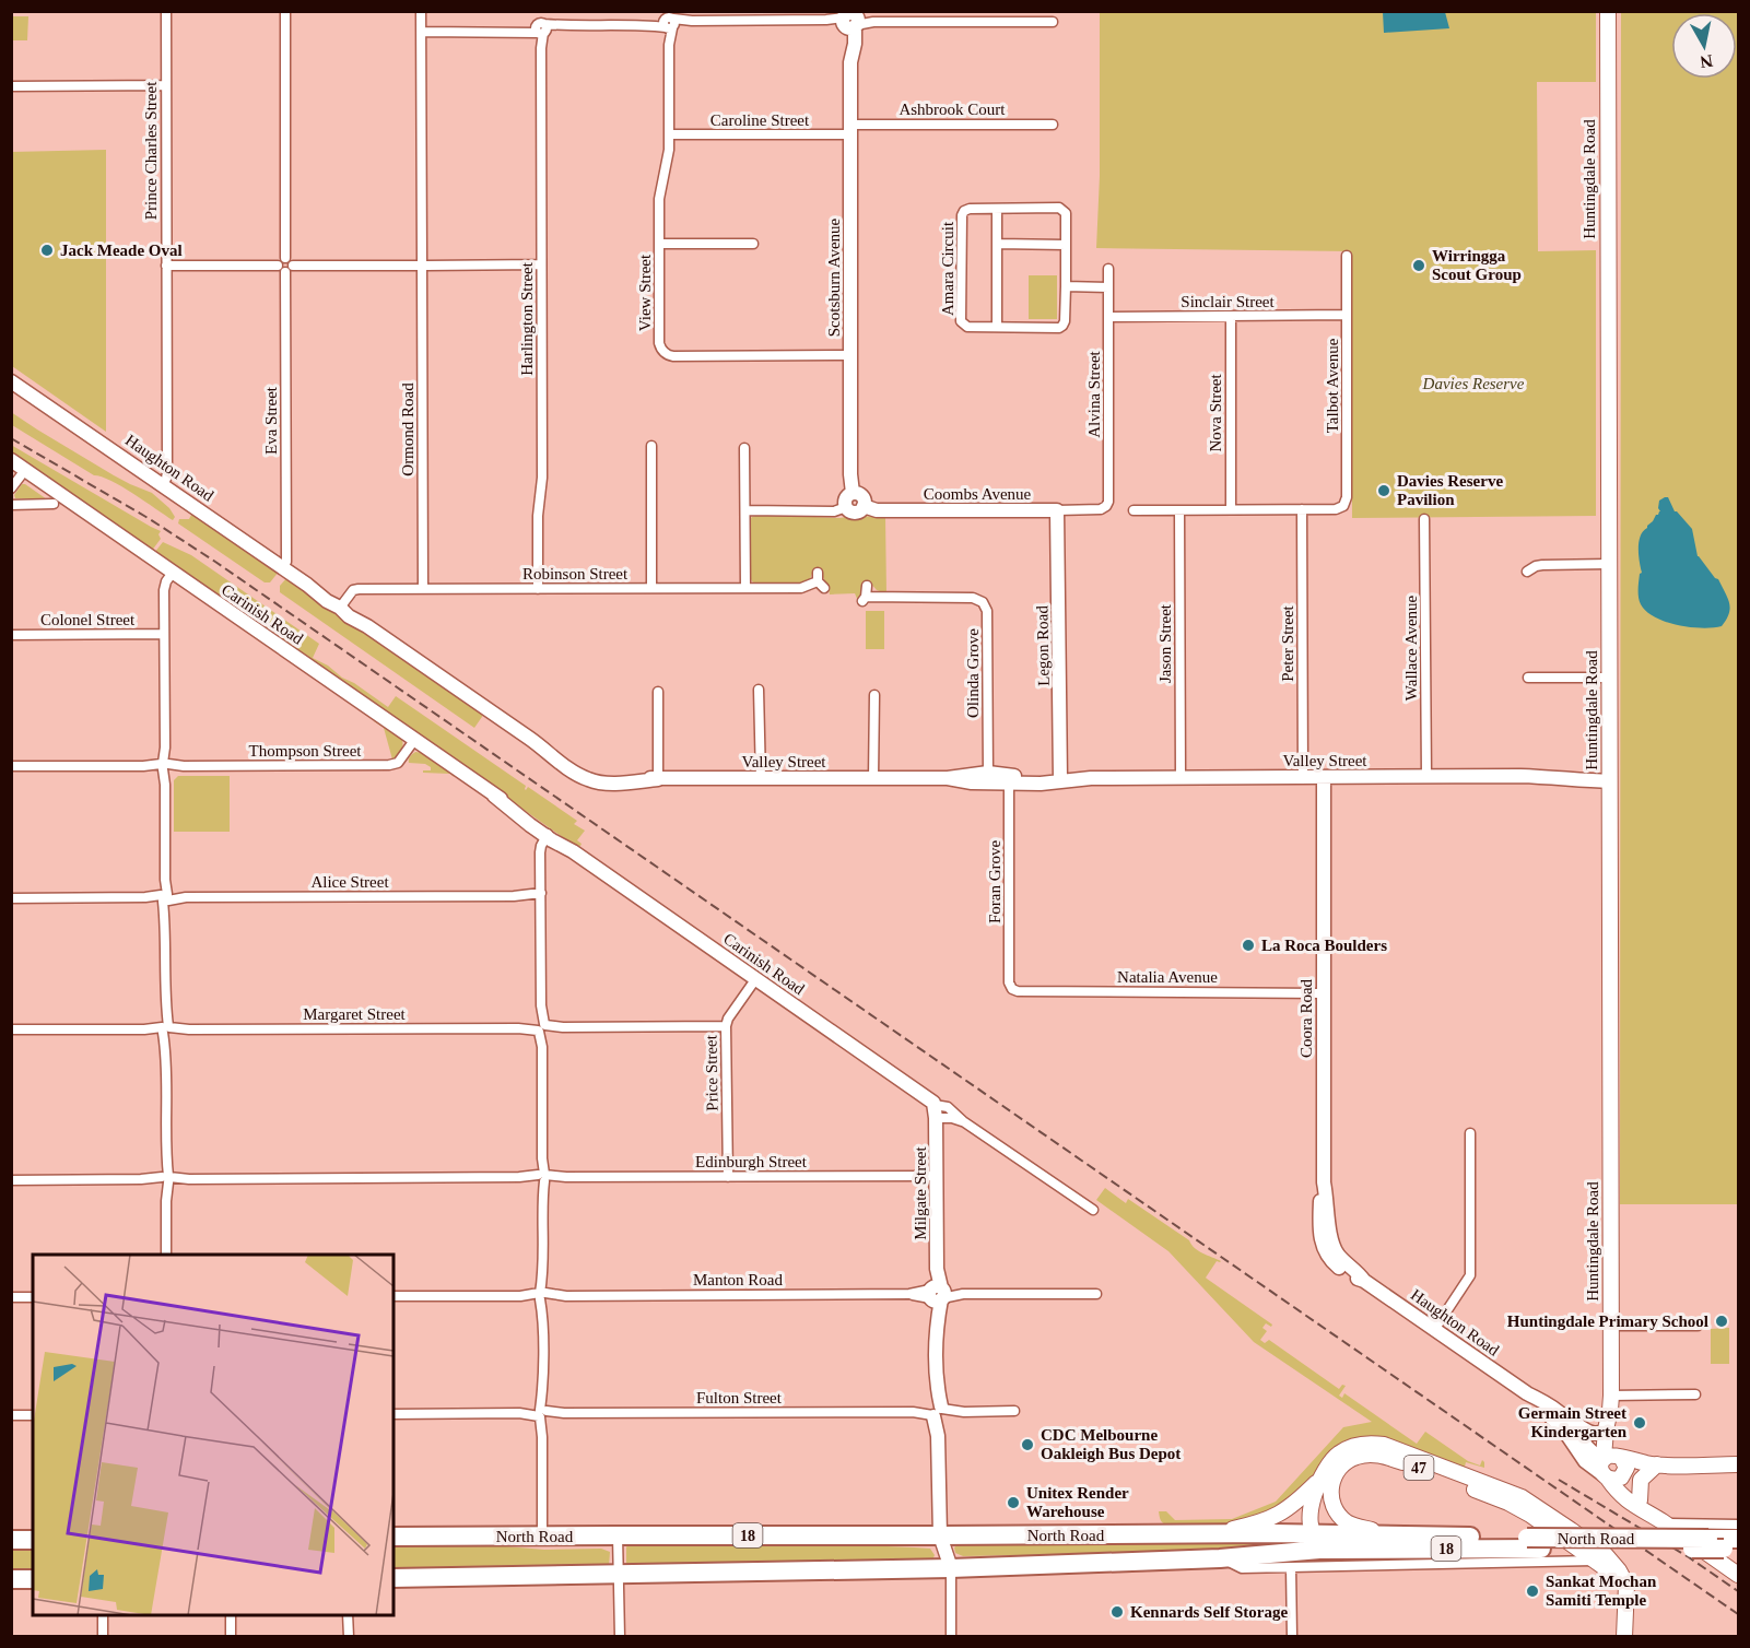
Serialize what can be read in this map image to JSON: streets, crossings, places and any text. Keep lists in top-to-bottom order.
{
  "streets": {
    "highway": ["18", "North Road"],
    "main road": ["Huntingdale Road", "Haughton Road", "47"],
    "street": [
      "Ashbrook Court",
      "Caroline Street",
      "Prince Charles Street",
      "Amara Circuit",
      "Scotsburn Avenue",
      "View Street",
      "Sinclair Street",
      "Harlington Street",
      "Talbot Avenue",
      "Alvina Street",
      "Nova Street",
      "Eva Street",
      "Ormond Road",
      "Coombs Avenue",
      "Robinson Street",
      "Carinish Road",
      "Colonel Street",
      "Jason Street",
      "Peter Street",
      "Legon Road",
      "Wallace Avenue",
      "Olinda Grove",
      "Thompson Street",
      "Valley Street",
      "Alice Street",
      "Foran Grove",
      "Natalia Avenue",
      "Margaret Street",
      "Coora Road",
      "Price Street",
      "Edinburgh Street",
      "Milgate Street",
      "Manton Road",
      "Fulton Street"
    ]
  },
  "crossings": [
    ["Ashbrook Court", "Caroline Street"],
    ["Ashbrook Court", "Scotsburn Avenue"],
    ["Caroline Street", "Scotsburn Avenue"],
    ["Caroline Street", "View Street"],
    ["Prince Charles Street", "Haughton Road"],
    ["Huntingdale Road", "Haughton Road"],
    ["Huntingdale Road", "Valley Street"],
    ["Scotsburn Avenue", "View Street"],
    ["Scotsburn Avenue", "Coombs Avenue"],
    ["Sinclair Street", "Talbot Avenue"],
    ["Sinclair Street", "Alvina Street"],
    ["Sinclair Street", "Nova Street"],
    ["Harlington Street", "Robinson Street"],
    ["Talbot Avenue", "Peter Street"],
    ["Alvina Street", "Coombs Avenue"],
    ["Eva Street", "Haughton Road"],
    ["Ormond Road", "Robinson Street"],
    ["Haughton Road", "Robinson Street"],
    ["Haughton Road", "Valley Street"],
    ["Haughton Road", "Coora Road"],
    ["Coombs Avenue", "Legon Road"],
    ["Carinish Road", "Thompson Street"],
    ["Carinish Road", "Price Street"],
    ["Carinish Road", "Milgate Street"],
    ["Jason Street", "Valley Street"],
    ["Peter Street", "Valley Street"],
    ["Legon Road", "Valley Street"],
    ["Wallace Avenue", "Valley Street"],
    ["Olinda Grove", "Valley Street"],
    ["Valley Street", "Foran Grove"],
    ["Valley Street", "Coora Road"],
    ["Foran Grove", "Natalia Avenue"],
    ["Natalia Avenue", "Coora Road"],
    ["Margaret Street", "Price Street"],
    ["Price Street", "Edinburgh Street"],
    ["Edinburgh Street", "Milgate Street"],
    ["Milgate Street", "Manton Road"],
    ["Milgate Street", "Fulton Street"],
    ["Milgate Street", "North Road"],
    ["47", "North Road"]
  ],
  "parks": ["Davies Reserve"],
  "places": [
    "Jack Meade Oval",
    "Wirringga Scout Group",
    "Davies Reserve Pavilion",
    "La Roca Boulders",
    "Huntingdale Primary School",
    "Germain Street Kindergarten",
    "CDC Melbourne Oakleigh Bus Depot",
    "Unitex Render Warehouse",
    "Sankat Mochan Samiti Temple",
    "Kennards Self Storage"
  ],
  "north": "bottom"
}
